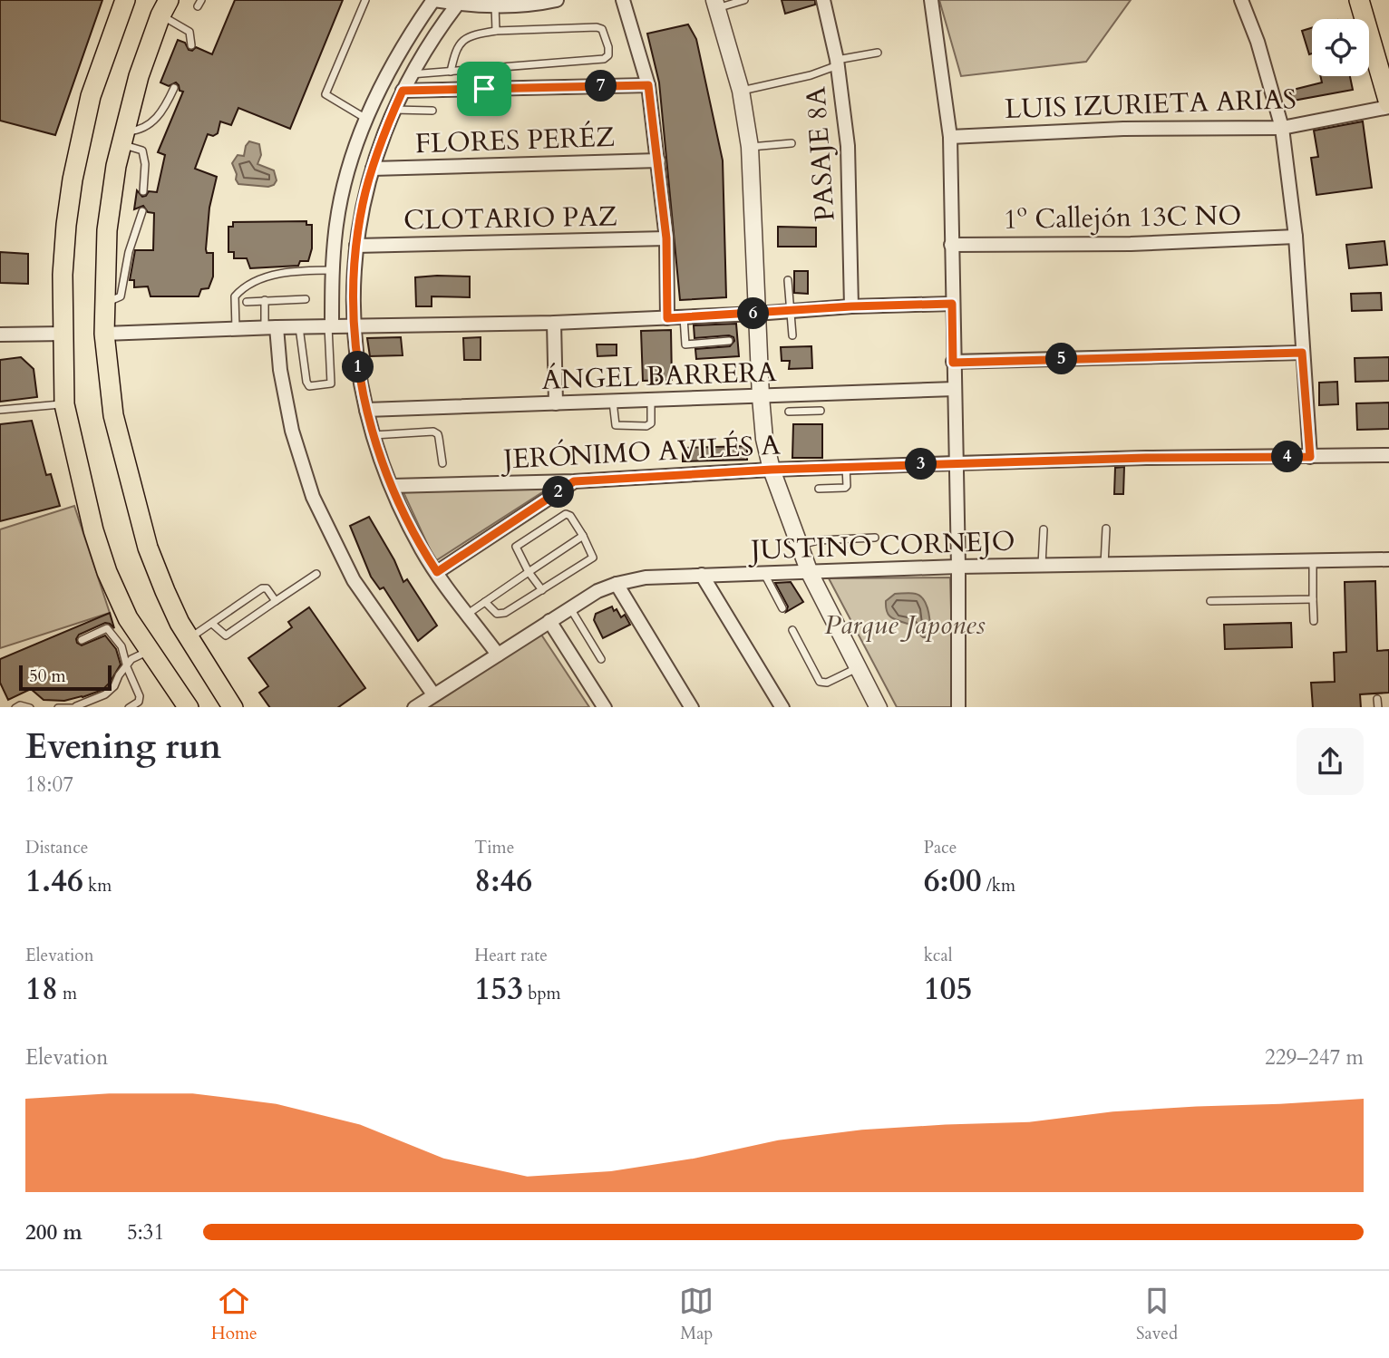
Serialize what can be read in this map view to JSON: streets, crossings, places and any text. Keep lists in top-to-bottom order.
{
  "streets": {
    "street": [
      "LUIS IZURIETA ARIAS",
      "FLORES PERÉZ",
      "PASAJE 8A",
      "1º Callejón 13C NO",
      "CLOTARIO PAZ",
      "ÁNGEL BARRERA",
      "JERÓNIMO AVILÉS A",
      "JUSTINO CORNEJO"
    ]
  },
  "parks": ["Parque Japones"],
  "scale_bar": "50 m",
  "page": {
    "pins": [
      "7",
      "6",
      "5",
      "1",
      "4",
      "3",
      "2"
    ],
    "scale": "50 m",
    "heading": ["Evening run", "18:07"],
    "stats": [
      ["Distance", "1.46 km"],
      ["Time", "8:46"],
      ["Pace", "6:00 /km"],
      ["Elevation", "18 m"],
      ["Heart rate", "153 bpm"],
      ["kcal", "105"]
    ],
    "chart": ["Elevation", "229–247 m"],
    "list": [
      {
        "name": "200 m",
        "note": "5:31"
      }
    ],
    "tabs": ["Home", "Map", "Saved"]
  }
}
